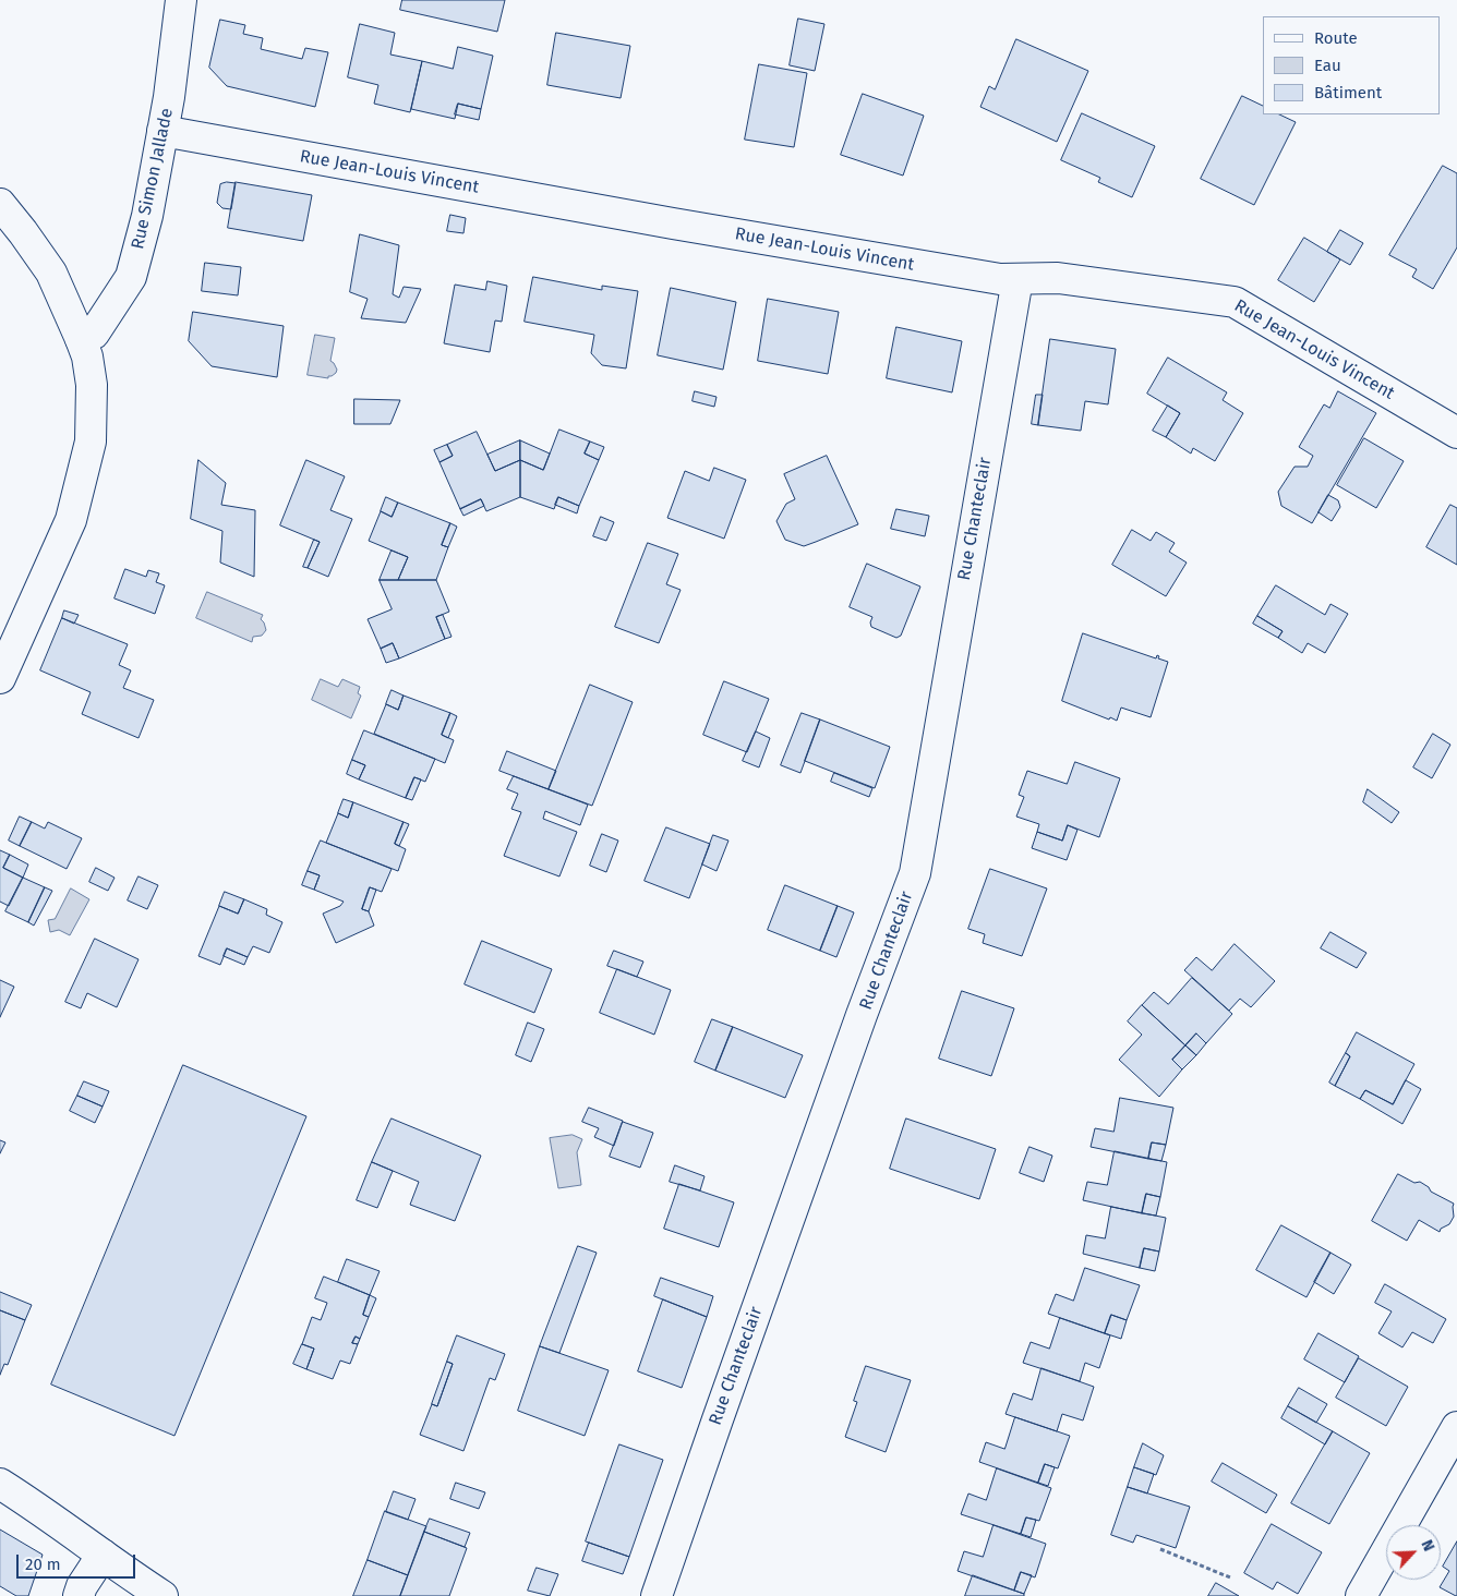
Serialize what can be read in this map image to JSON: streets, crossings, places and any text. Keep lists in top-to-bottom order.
{
  "streets": {
    "street": ["Rue Jean-Louis Vincent", "Rue Simon Jallade", "Rue Chanteclair"]
  },
  "crossings": [
    ["Rue Jean-Louis Vincent", "Rue Simon Jallade"],
    ["Rue Jean-Louis Vincent", "Rue Chanteclair"]
  ],
  "legend": ["Route", "Eau", "Bâtiment"],
  "scale_bar": "20 m",
  "north": "top right"
}
